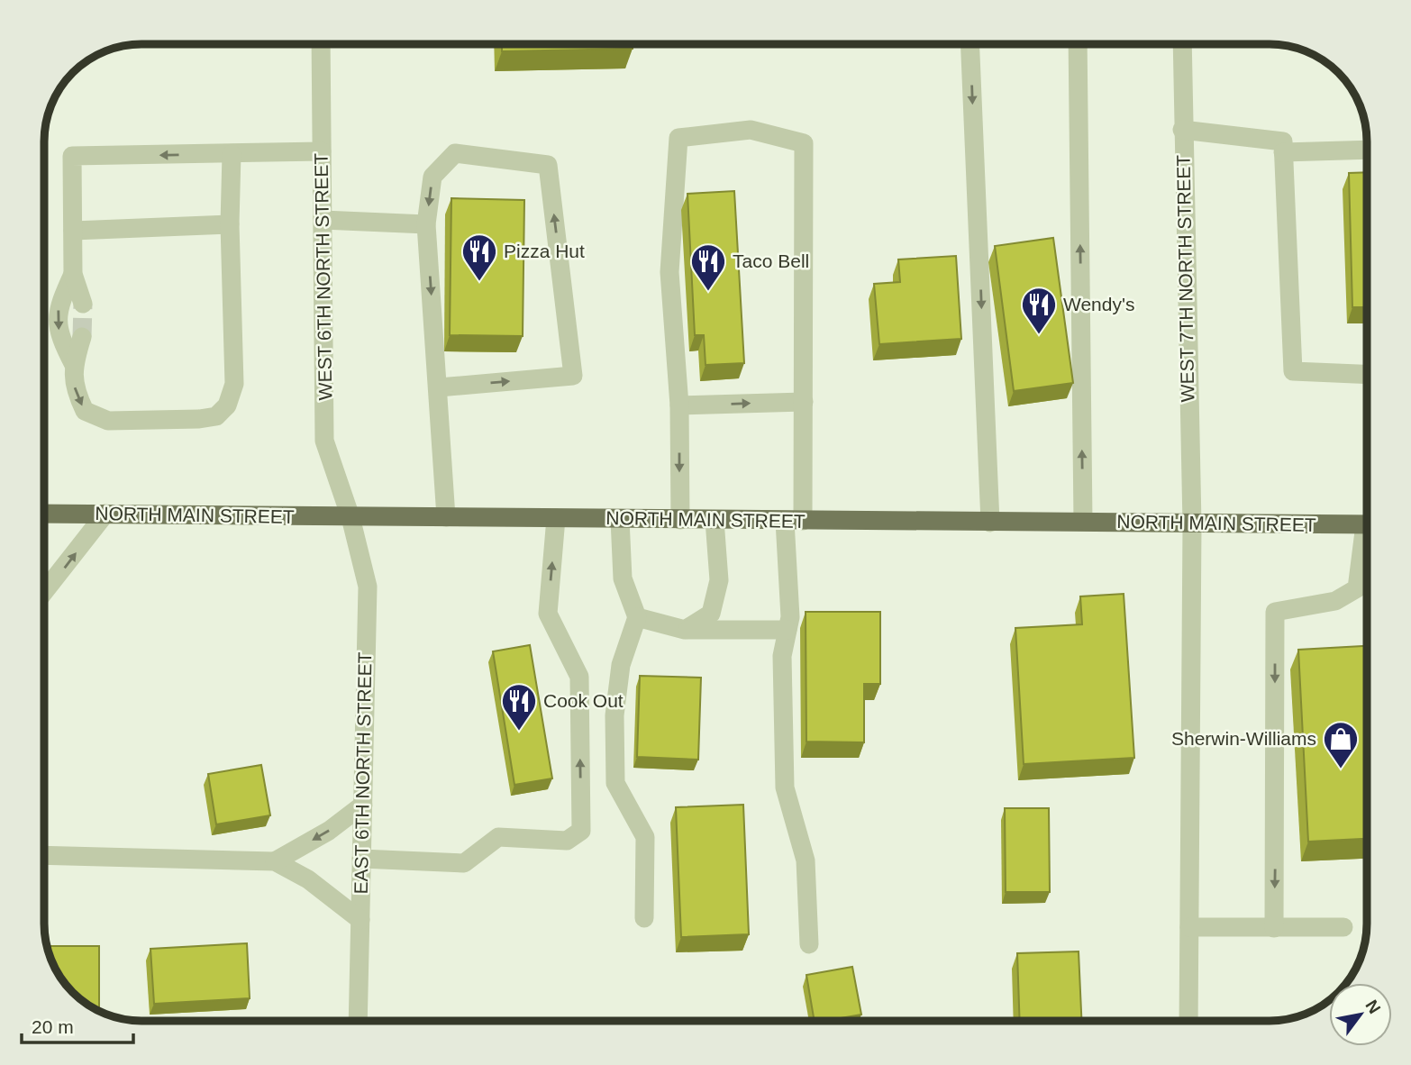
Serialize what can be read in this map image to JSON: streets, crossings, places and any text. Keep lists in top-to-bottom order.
{
  "streets": {
    "main road": ["NORTH MAIN STREET"],
    "street": ["WEST 6TH NORTH STREET", "WEST 7TH NORTH STREET", "EAST 6TH NORTH STREET"]
  },
  "crossings": [
    ["WEST 6TH NORTH STREET", "NORTH MAIN STREET"],
    ["WEST 6TH NORTH STREET", "EAST 6TH NORTH STREET"],
    ["WEST 7TH NORTH STREET", "NORTH MAIN STREET"],
    ["NORTH MAIN STREET", "EAST 6TH NORTH STREET"]
  ],
  "places": {
    "restaurant": [
      "Pizza Hut",
      "Taco Bell",
      "Wendy's",
      "Cook Out"
    ],
    "shop": ["Sherwin-Williams"]
  },
  "scale_bar": "20 m",
  "north": "top right"
}
